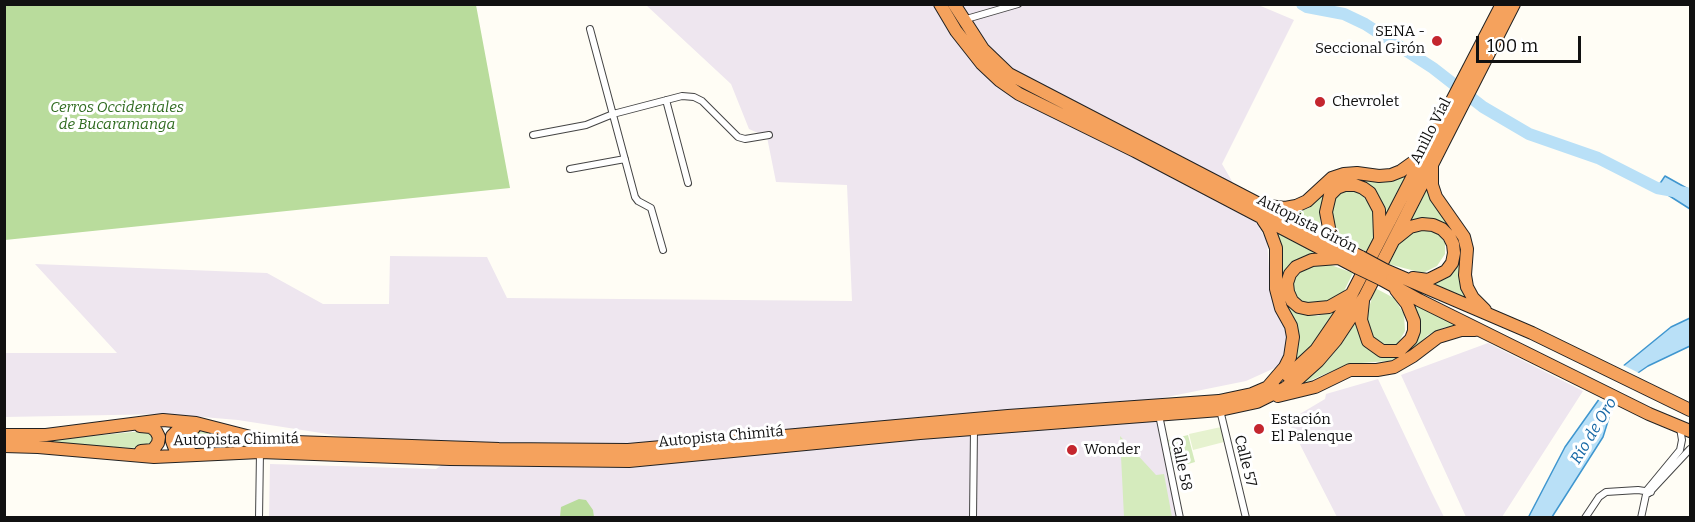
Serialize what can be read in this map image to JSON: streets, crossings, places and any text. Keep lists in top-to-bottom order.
{
  "streets": {
    "highway": ["Anillo Víal", "Autopista Girón", "Autopista Chimitá"],
    "street": ["Calle 57", "Calle 58"]
  },
  "crossings": [
    ["Anillo Víal", "Autopista Girón"],
    ["Anillo Víal", "Autopista Chimitá"],
    ["Autopista Girón", "Autopista Chimitá"],
    ["Autopista Chimitá", "Calle 57"],
    ["Autopista Chimitá", "Calle 58"]
  ],
  "water": ["Río de Oro"],
  "parks": ["Cerros Occidentales de Bucaramanga"],
  "places": [
    "SENA - Seccional Girón",
    "Chevrolet",
    "Estación El Palenque",
    "Wonder"
  ],
  "scale_bar": "100 m"
}
